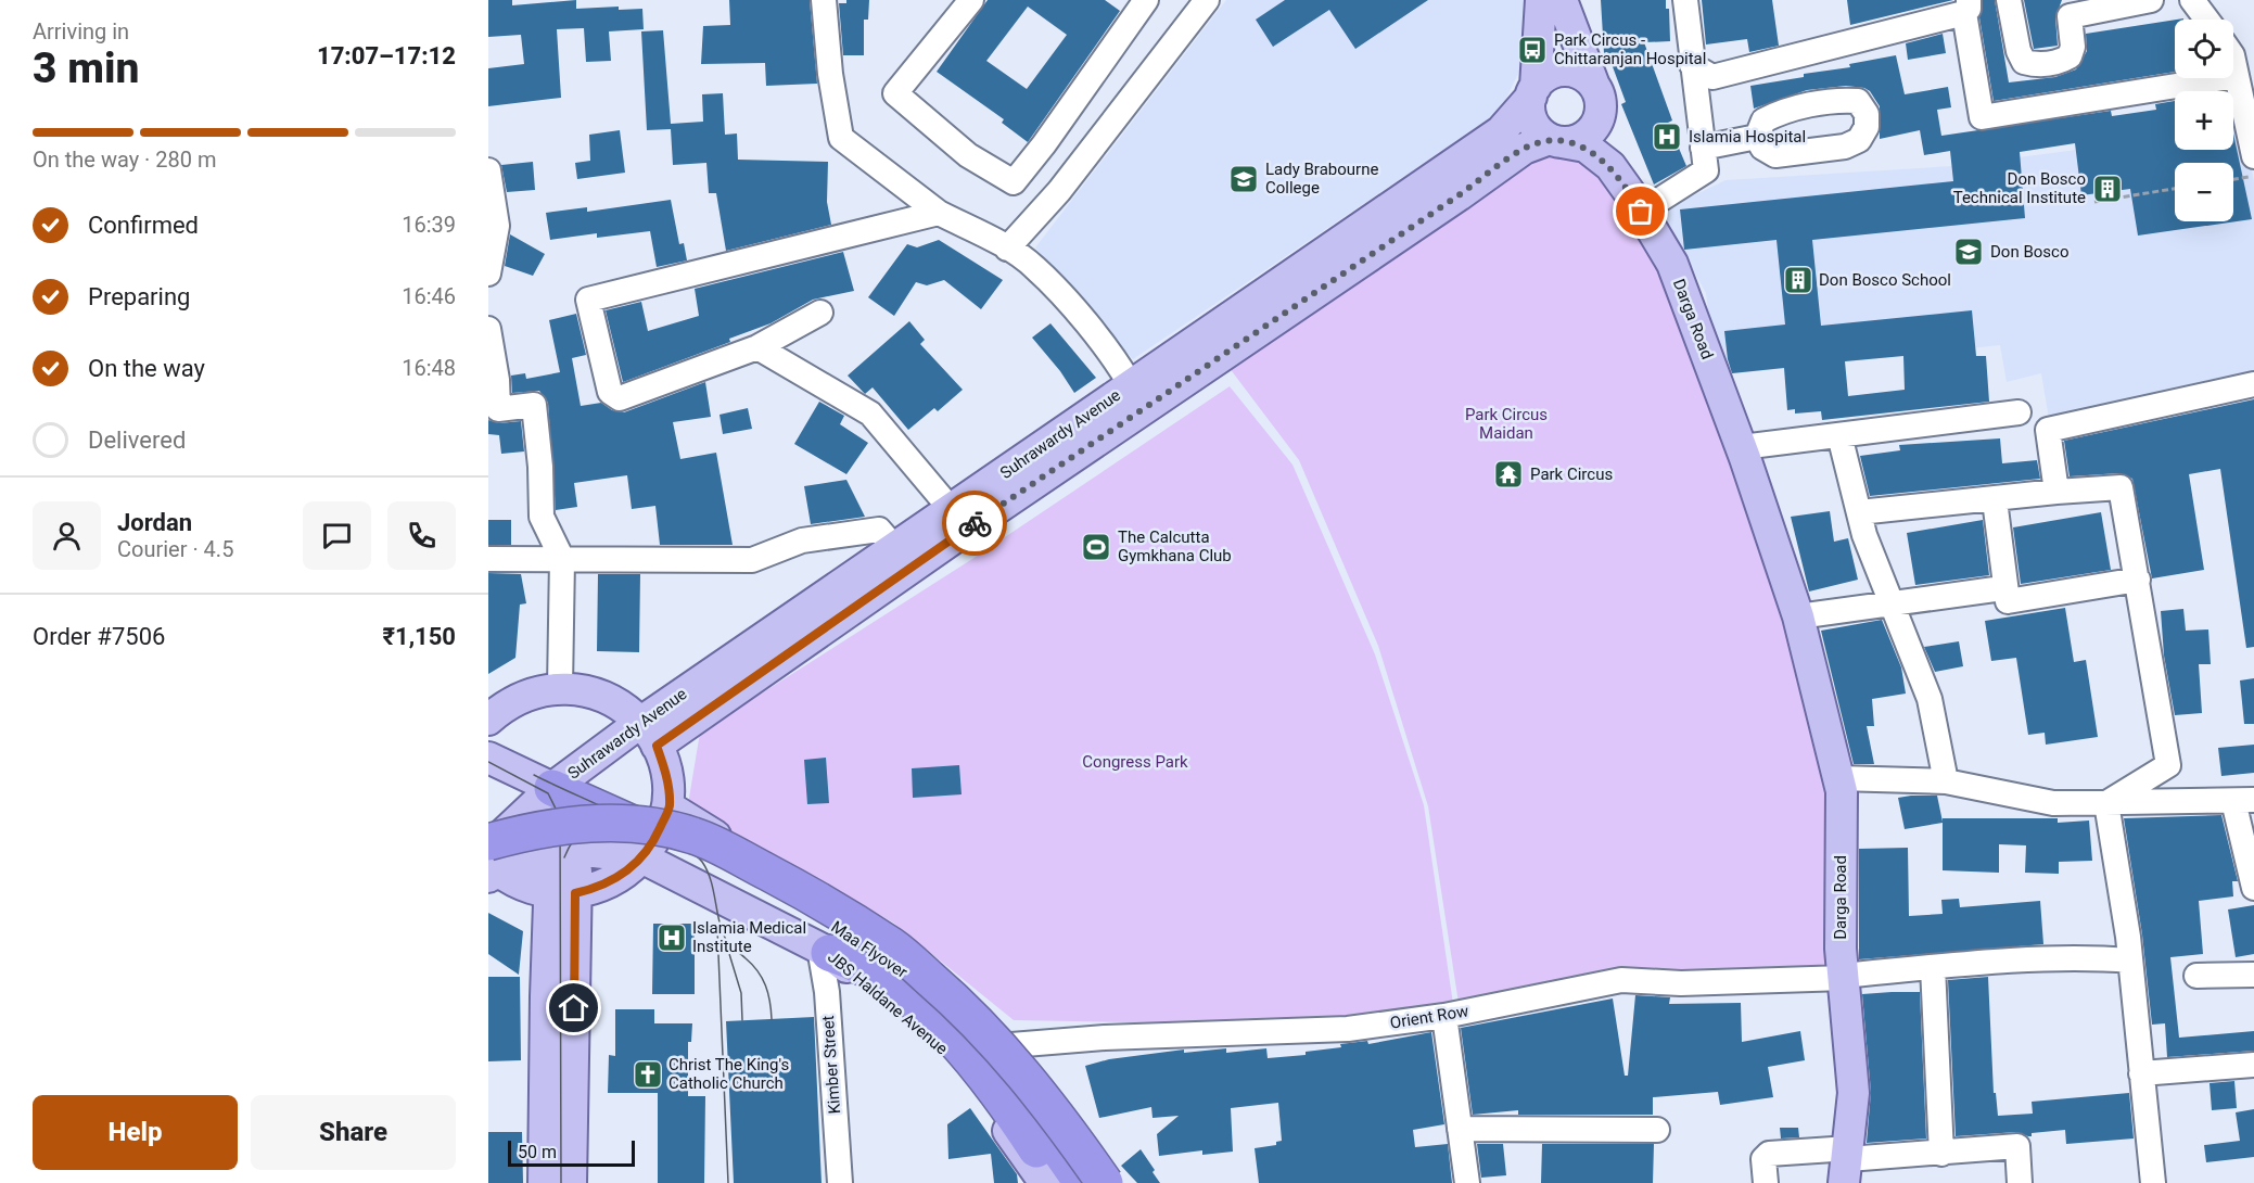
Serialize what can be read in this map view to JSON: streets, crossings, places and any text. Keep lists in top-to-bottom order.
{
  "streets": {
    "highway": ["Maa Flyover"],
    "main road": ["Darga Road", "Suhrawardy Avenue", "JBS Haldane Avenue"],
    "street": ["Orient Row", "Kimber Street"]
  },
  "crossings": [
    ["Darga Road", "Suhrawardy Avenue"],
    ["Darga Road", "Orient Row"],
    ["Suhrawardy Avenue", "Maa Flyover"],
    ["Suhrawardy Avenue", "JBS Haldane Avenue"],
    ["Maa Flyover", "JBS Haldane Avenue"],
    ["Maa Flyover", "Orient Row"],
    ["Maa Flyover", "Kimber Street"],
    ["JBS Haldane Avenue", "Kimber Street"]
  ],
  "parks": ["Park Circus Maidan", "Congress Park"],
  "places": {
    "bus stop": ["Park Circus - Chittaranjan Hospital"],
    "hospital": ["Islamia Hospital", "Islamia Medical Institute"],
    "school or university": ["Lady Brabourne College", "Don Bosco"],
    "building": ["Don Bosco Technical Institute", "Don Bosco School"],
    "temple": ["Park Circus"],
    "sports": ["The Calcutta Gymkhana Club"],
    "church": ["Christ The King's Catholic Church"]
  },
  "scale_bar": "50 m",
  "page": {
    "heading": ["3 min", "Arriving in", "17:07–17:12"],
    "panel": [
      "Jordan",
      "Courier · 4.5",
      "Order #7506",
      "₹1,150"
    ],
    "map_buttons": ["+", "−"],
    "bar": "On the way · 280 m",
    "list": [
      ["Confirmed", "16:39"],
      ["Preparing", "16:46"],
      ["On the way", "16:48"],
      "Delivered"
    ],
    "buttons": ["Help", "Share"],
    "scale": "50 m"
  }
}
